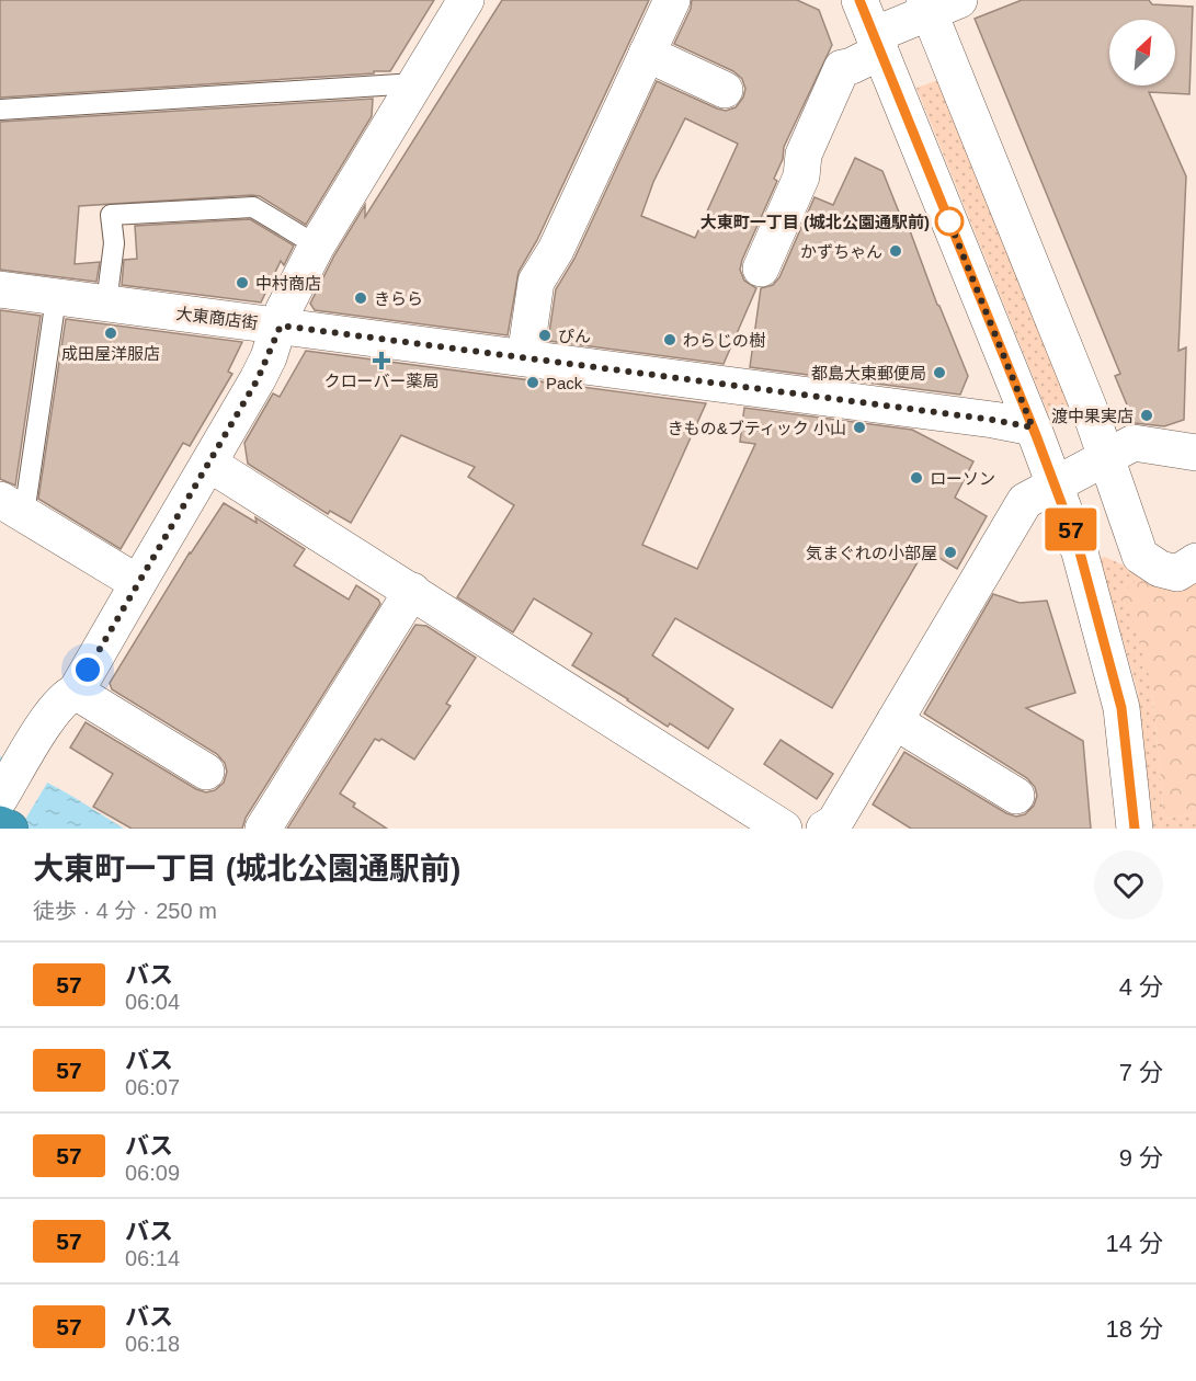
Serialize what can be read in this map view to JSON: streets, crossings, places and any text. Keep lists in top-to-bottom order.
{
  "streets": {
    "street": ["大東商店街"]
  },
  "places": {
    "other": [
      "大東町一丁目 (城北公園通駅前)",
      "かずちゃん",
      "中村商店",
      "きらら",
      "成田屋洋服店",
      "ぴん",
      "わらじの樹",
      "都島大東郵便局",
      "Pack",
      "渡中果実店",
      "きもの&ブティック 小山",
      "ローソン",
      "気まぐれの小部屋"
    ],
    "health": ["クローバー薬局"]
  },
  "lines": ["bus line 57"],
  "north": "top right",
  "page": {
    "on_map": "57",
    "heading": ["大東町一丁目 (城北公園通駅前)", "徒歩 · 4 分 · 250 m"],
    "list": [
      {
        "mark": "57",
        "name": "バス",
        "note": "06:04",
        "value": "4 分"
      },
      {
        "mark": "57",
        "name": "バス",
        "note": "06:07",
        "value": "7 分"
      },
      {
        "mark": "57",
        "name": "バス",
        "note": "06:09",
        "value": "9 分"
      },
      {
        "mark": "57",
        "name": "バス",
        "note": "06:14",
        "value": "14 分"
      },
      {
        "mark": "57",
        "name": "バス",
        "note": "06:18",
        "value": "18 分"
      }
    ]
  }
}
